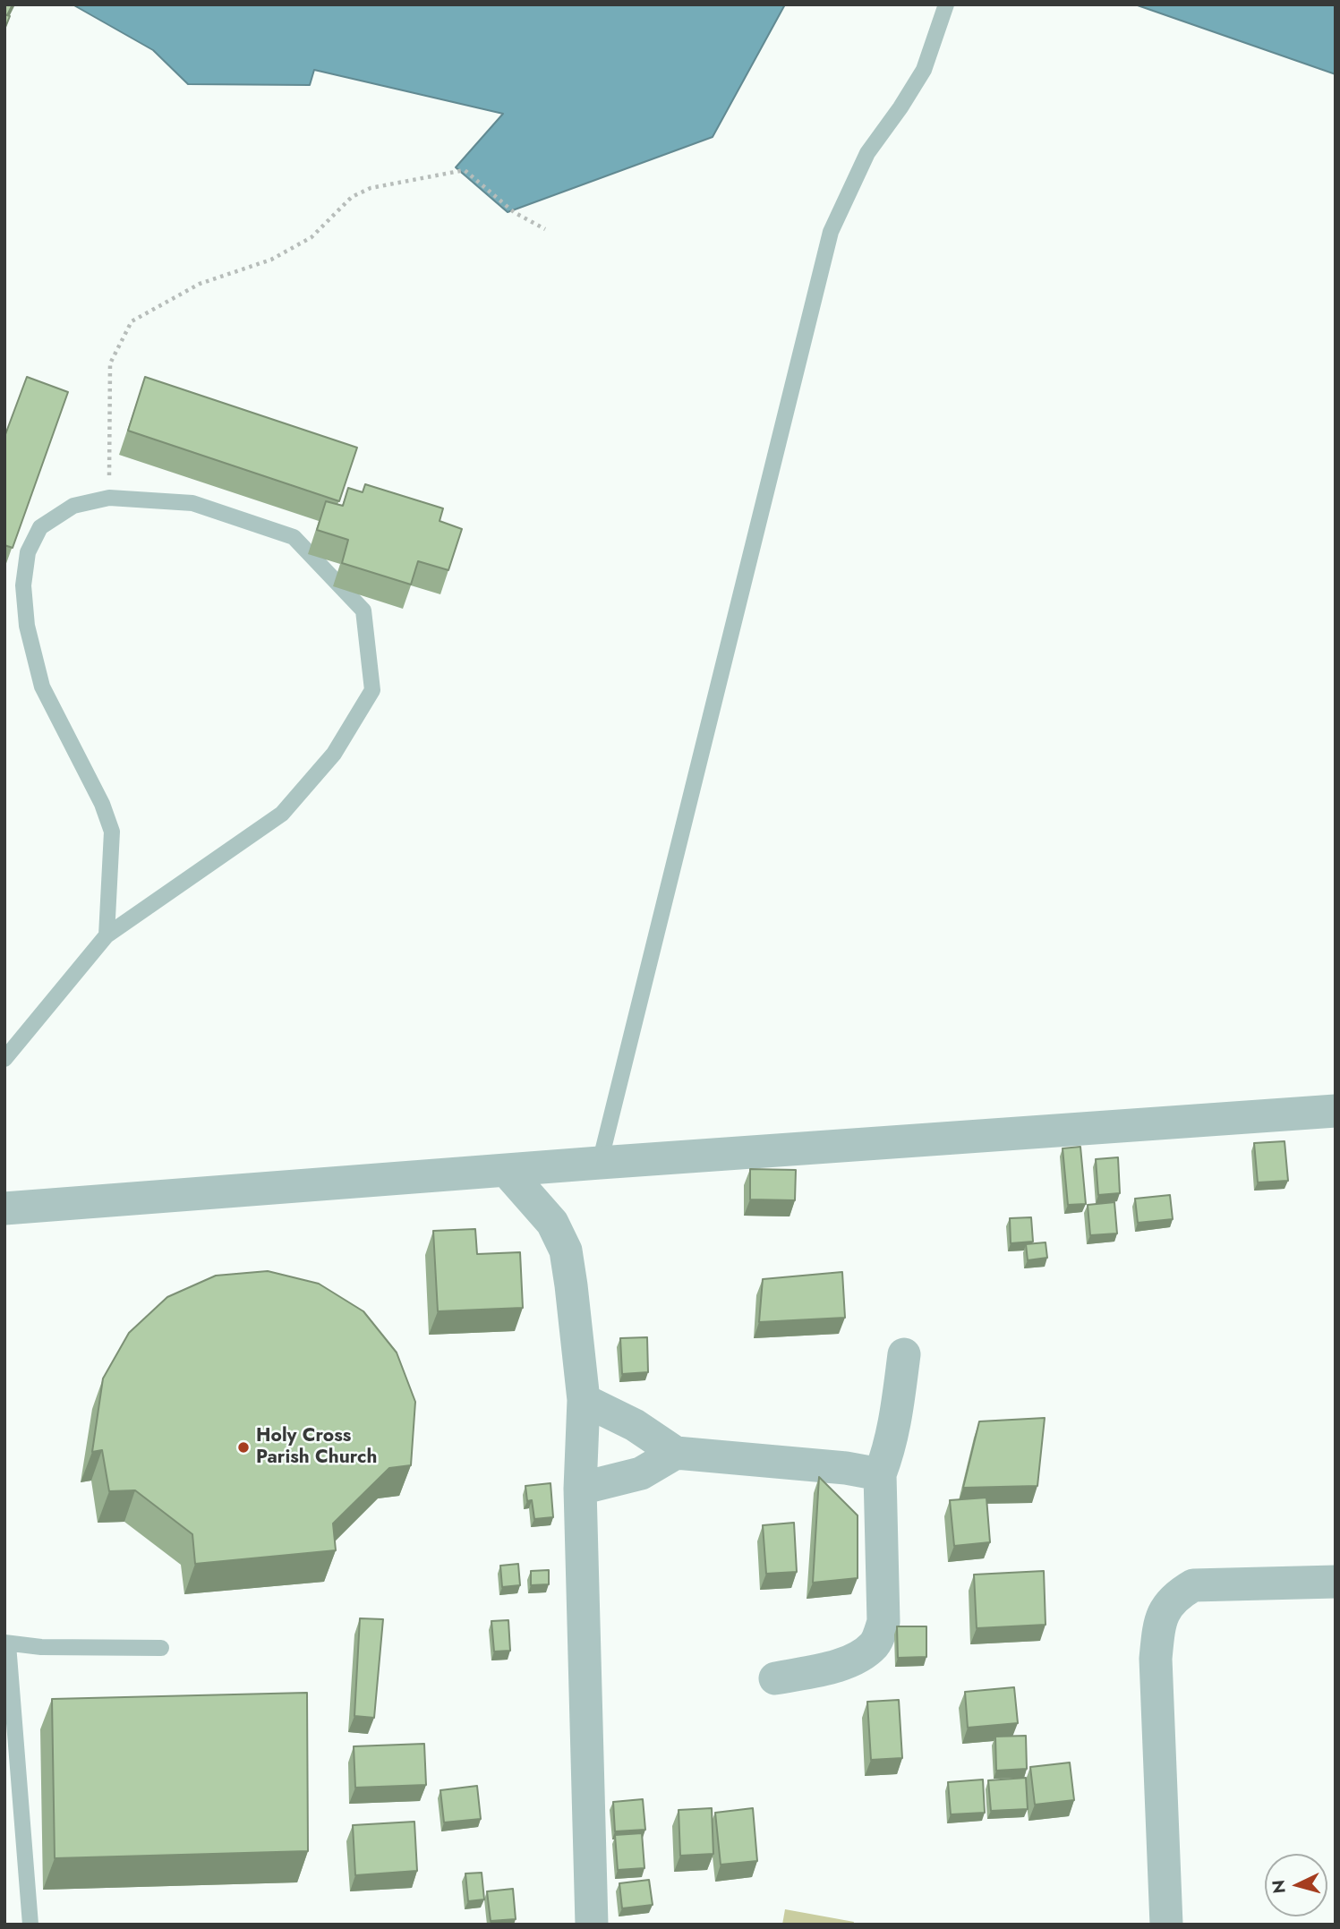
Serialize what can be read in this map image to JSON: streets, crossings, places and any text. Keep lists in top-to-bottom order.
{
  "places": ["Holy Cross Parish Church"],
  "north": "left"
}
